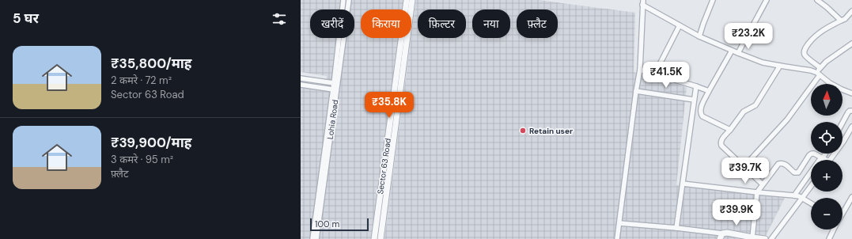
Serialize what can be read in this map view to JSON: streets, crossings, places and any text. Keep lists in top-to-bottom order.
{
  "streets": {
    "street": ["Lohia Road", "Sector 63 Road"]
  },
  "places": ["Retain user"],
  "scale_bar": "100 m",
  "north": "top",
  "page": {
    "heading": "5 घर",
    "chip": [
      "खरीदें",
      "किराया",
      "फ़िल्टर",
      "नया",
      "फ़्लैट"
    ],
    "price": [
      "₹23.2K",
      "₹41.5K",
      "₹35.8K",
      "₹39.7K",
      "₹39.9K"
    ],
    "list": [
      {
        "name": "₹35,800/माह",
        "note": "2 कमरे · 72 m² · Sector 63 Road"
      },
      {
        "name": "₹39,900/माह",
        "note": "3 कमरे · 95 m² · फ़्लैट"
      }
    ],
    "map_buttons": ["+", "−"],
    "scale": "100 m"
  }
}
